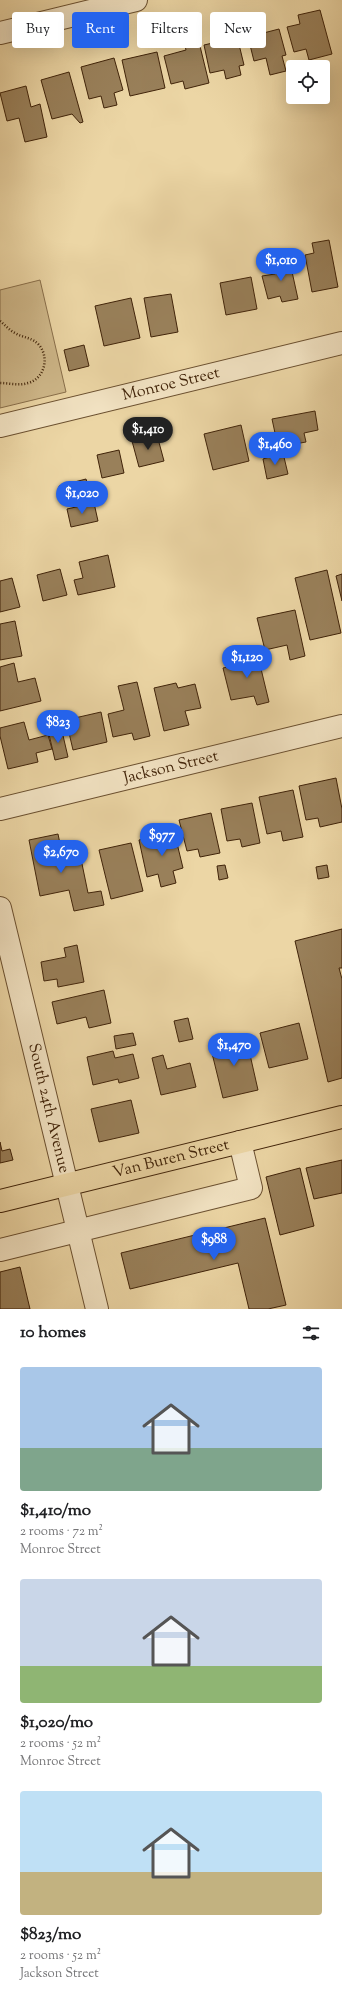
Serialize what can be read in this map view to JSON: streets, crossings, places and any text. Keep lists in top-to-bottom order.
{
  "streets": {
    "main road": ["Van Buren Street"],
    "street": ["Monroe Street", "Jackson Street", "South 24th Avenue"]
  },
  "crossings": [
    ["South 24th Avenue", "Van Buren Street"]
  ],
  "page": {
    "chip": [
      "Buy",
      "Rent",
      "Filters",
      "New"
    ],
    "price": [
      "$1,010",
      "$1,410",
      "$1,460",
      "$1,020",
      "$1,120",
      "$823",
      "$977",
      "$2,670",
      "$1,470",
      "$988"
    ],
    "heading": "10 homes",
    "list": [
      {
        "name": "$1,410/mo",
        "note": "2 rooms · 72 m² · Monroe Street"
      },
      {
        "name": "$1,020/mo",
        "note": "2 rooms · 52 m² · Monroe Street"
      },
      {
        "name": "$823/mo",
        "note": "2 rooms · 52 m² · Jackson Street"
      }
    ]
  }
}
